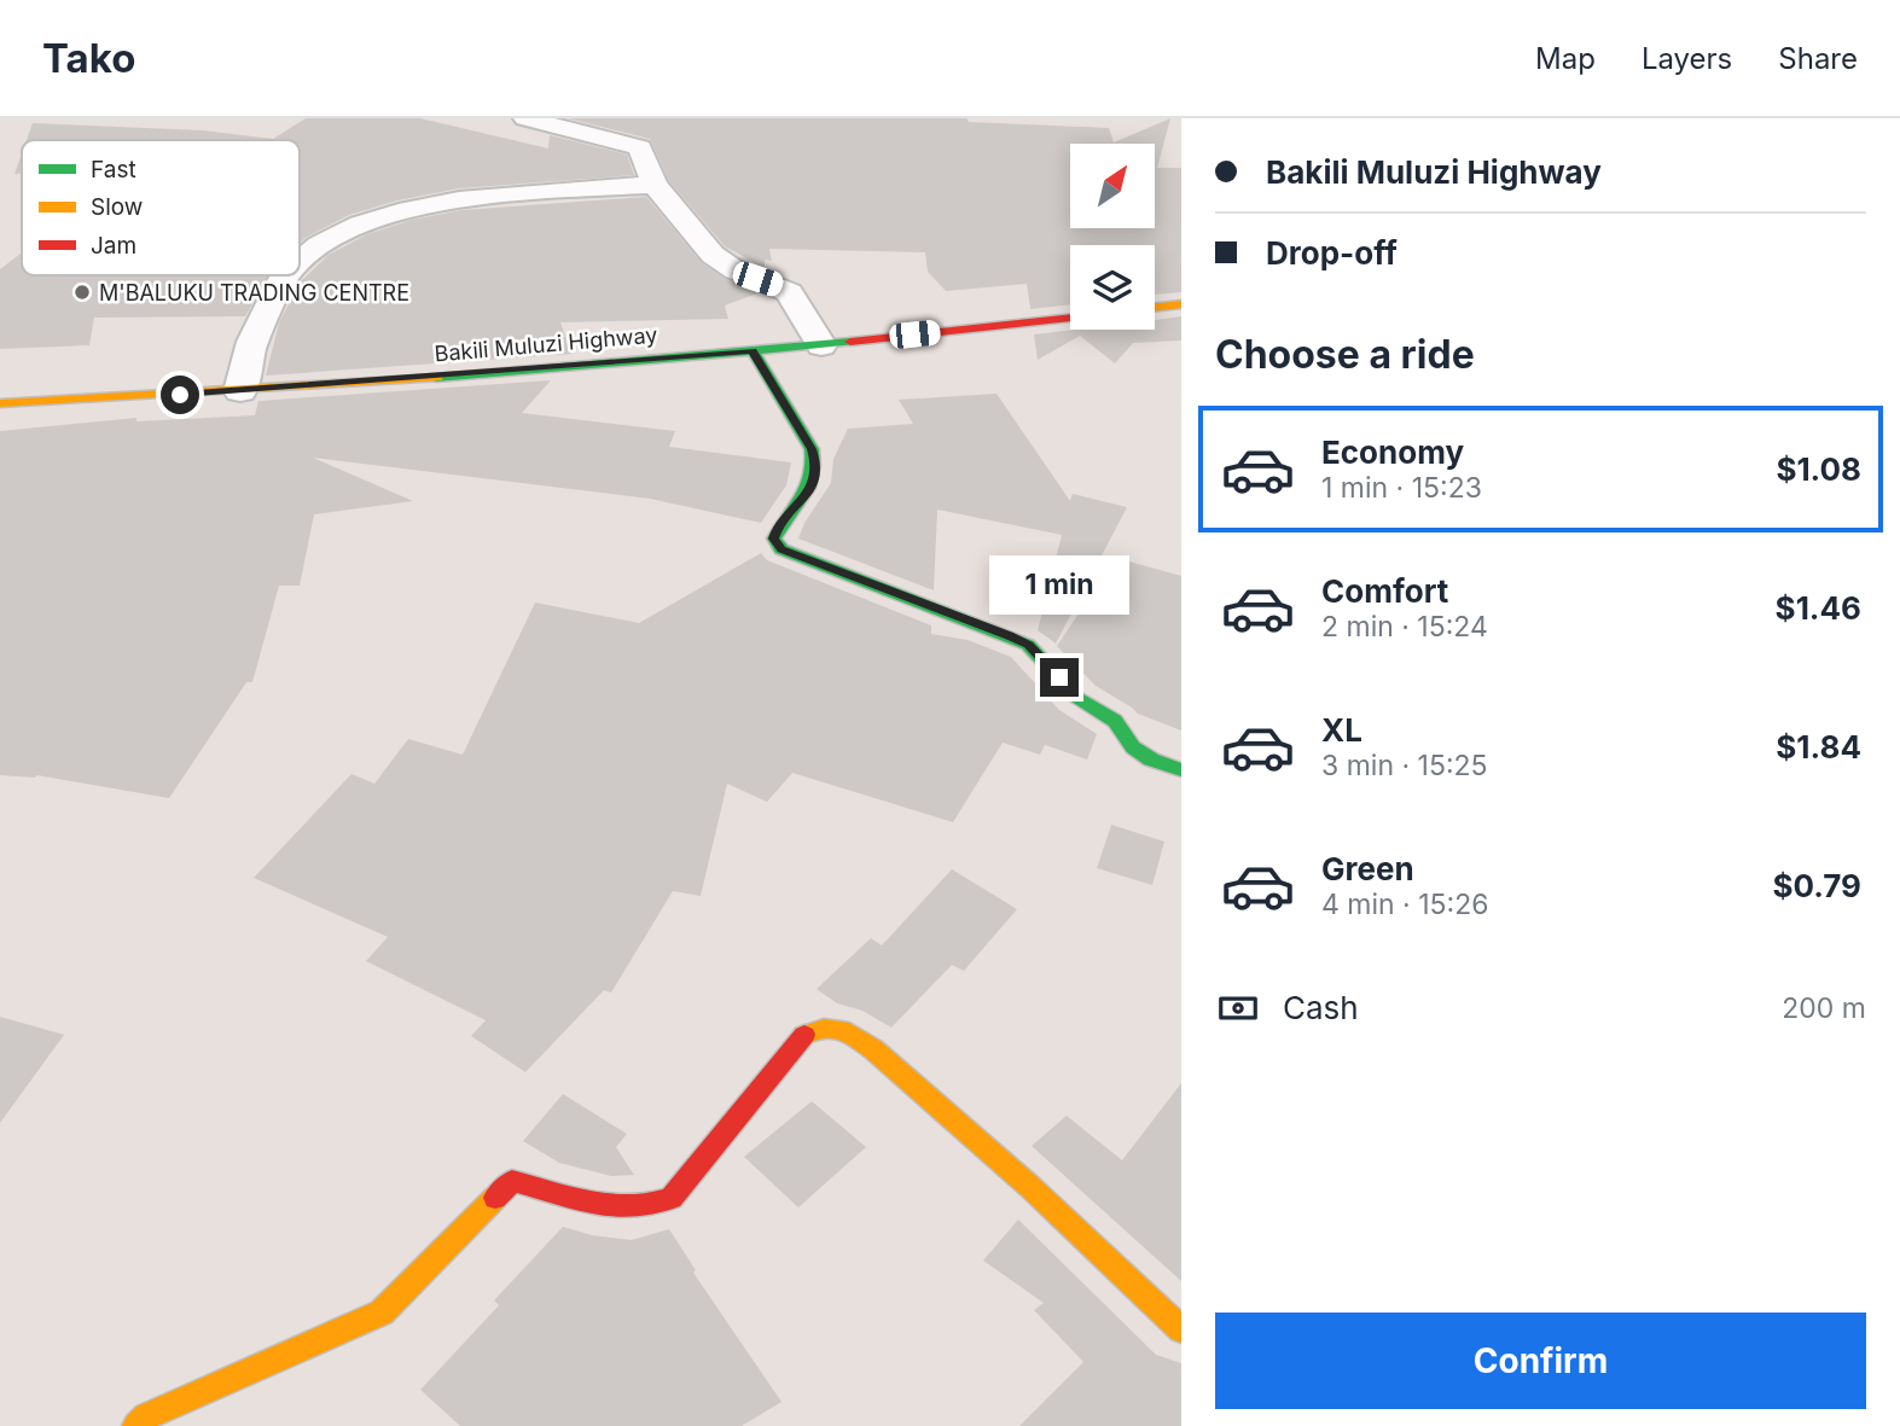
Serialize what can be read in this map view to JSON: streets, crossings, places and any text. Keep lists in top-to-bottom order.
{
  "streets": {
    "main road": ["Bakili Muluzi Highway"]
  },
  "places": ["M'BALUKU TRADING CENTRE"],
  "legend": ["Fast", "Slow", "Jam"],
  "north": "top right",
  "page": {
    "header": "Tako",
    "nav": ["Map", "Layers", "Share"],
    "banner": ["Bakili Muluzi Highway", "Drop-off"],
    "heading": "Choose a ride",
    "list": [
      {
        "name": "Economy",
        "note": "1 min · 15:23",
        "value": "$1.08"
      },
      {
        "name": "Comfort",
        "note": "2 min · 15:24",
        "value": "$1.46"
      },
      {
        "name": "XL",
        "note": "3 min · 15:25",
        "value": "$1.84"
      },
      {
        "name": "Green",
        "note": "4 min · 15:26",
        "value": "$0.79"
      }
    ],
    "bubble": "1 min",
    "pay": ["Cash", "200 m"],
    "buttons": "Confirm"
  }
}
